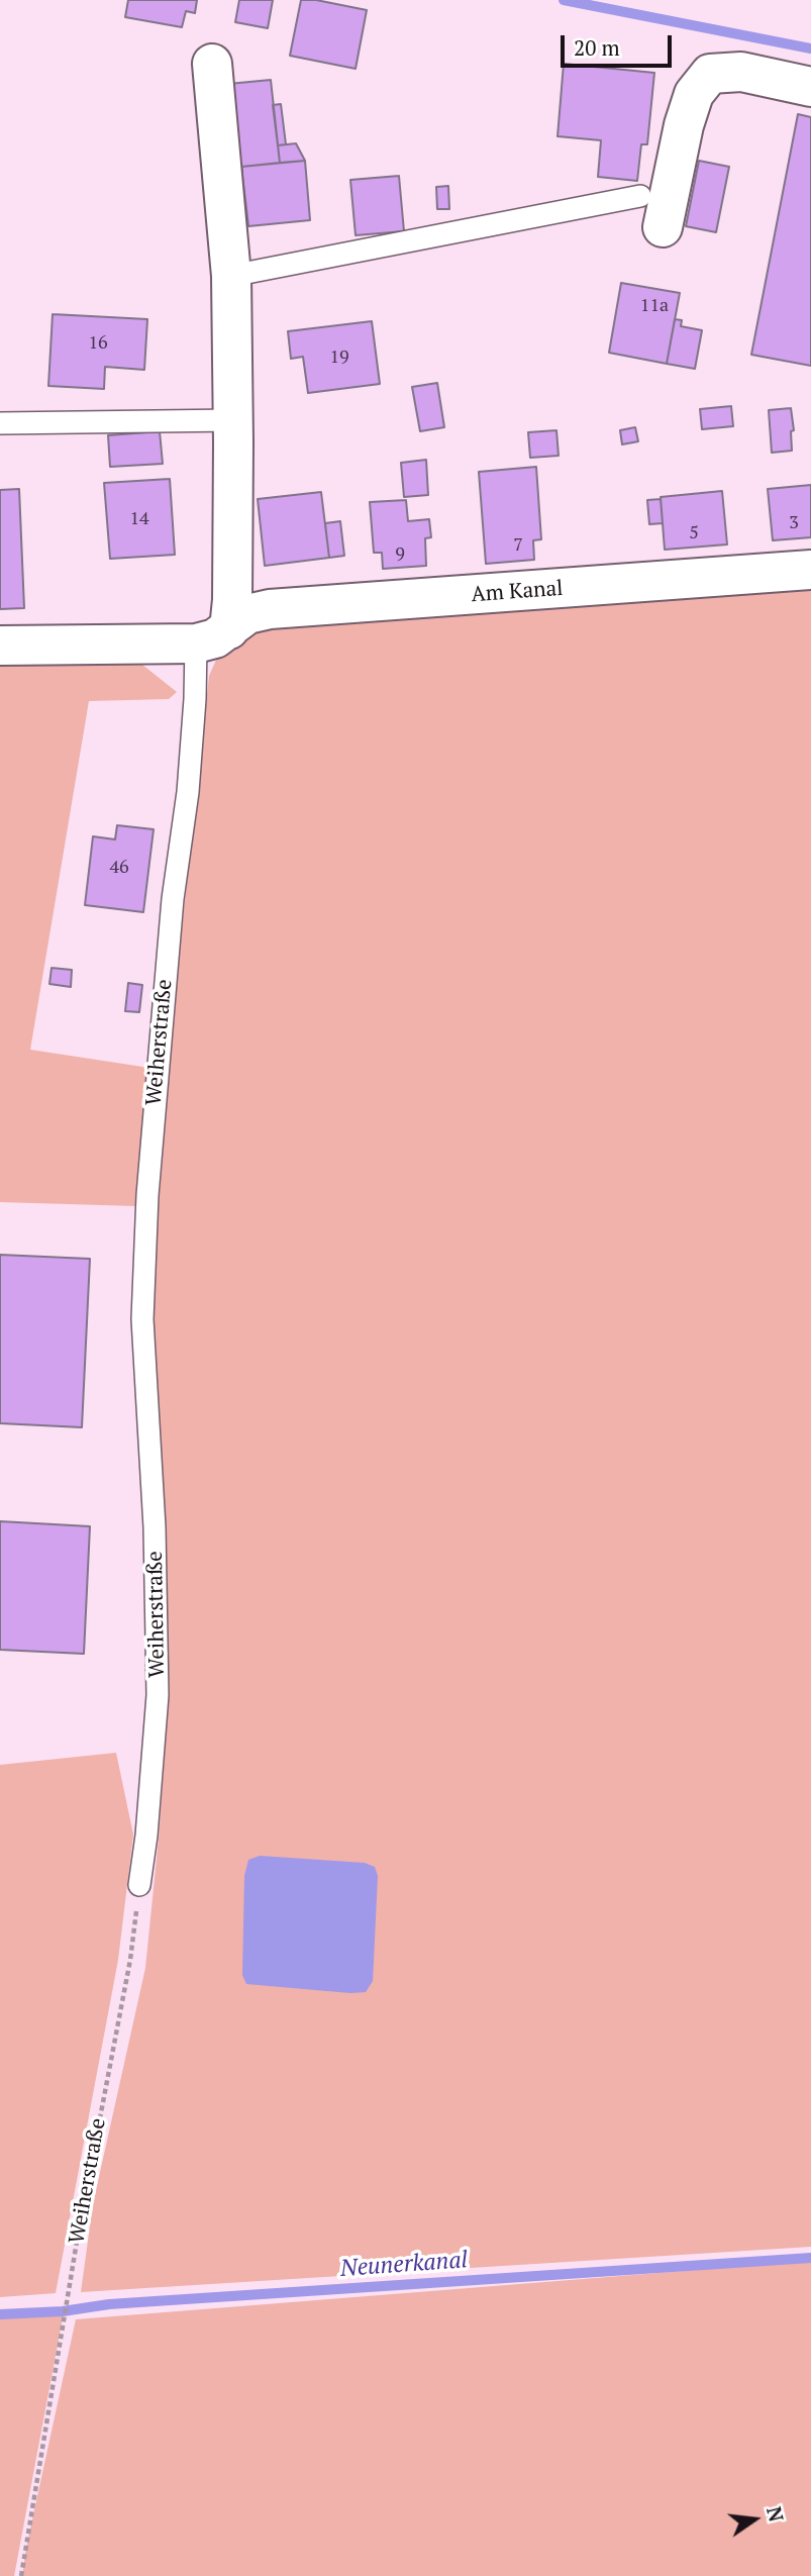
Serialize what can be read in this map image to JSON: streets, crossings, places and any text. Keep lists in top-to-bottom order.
{
  "streets": {
    "street": ["Am Kanal"],
    "lane": ["Weiherstraße"]
  },
  "crossings": [
    ["Am Kanal", "Weiherstraße"]
  ],
  "water": ["Neunerkanal"],
  "house_numbers": [
    "11a",
    "16",
    "19",
    "14",
    "3",
    "5",
    "7",
    "9",
    "46"
  ],
  "scale_bar": "20 m",
  "north": "right"
}
